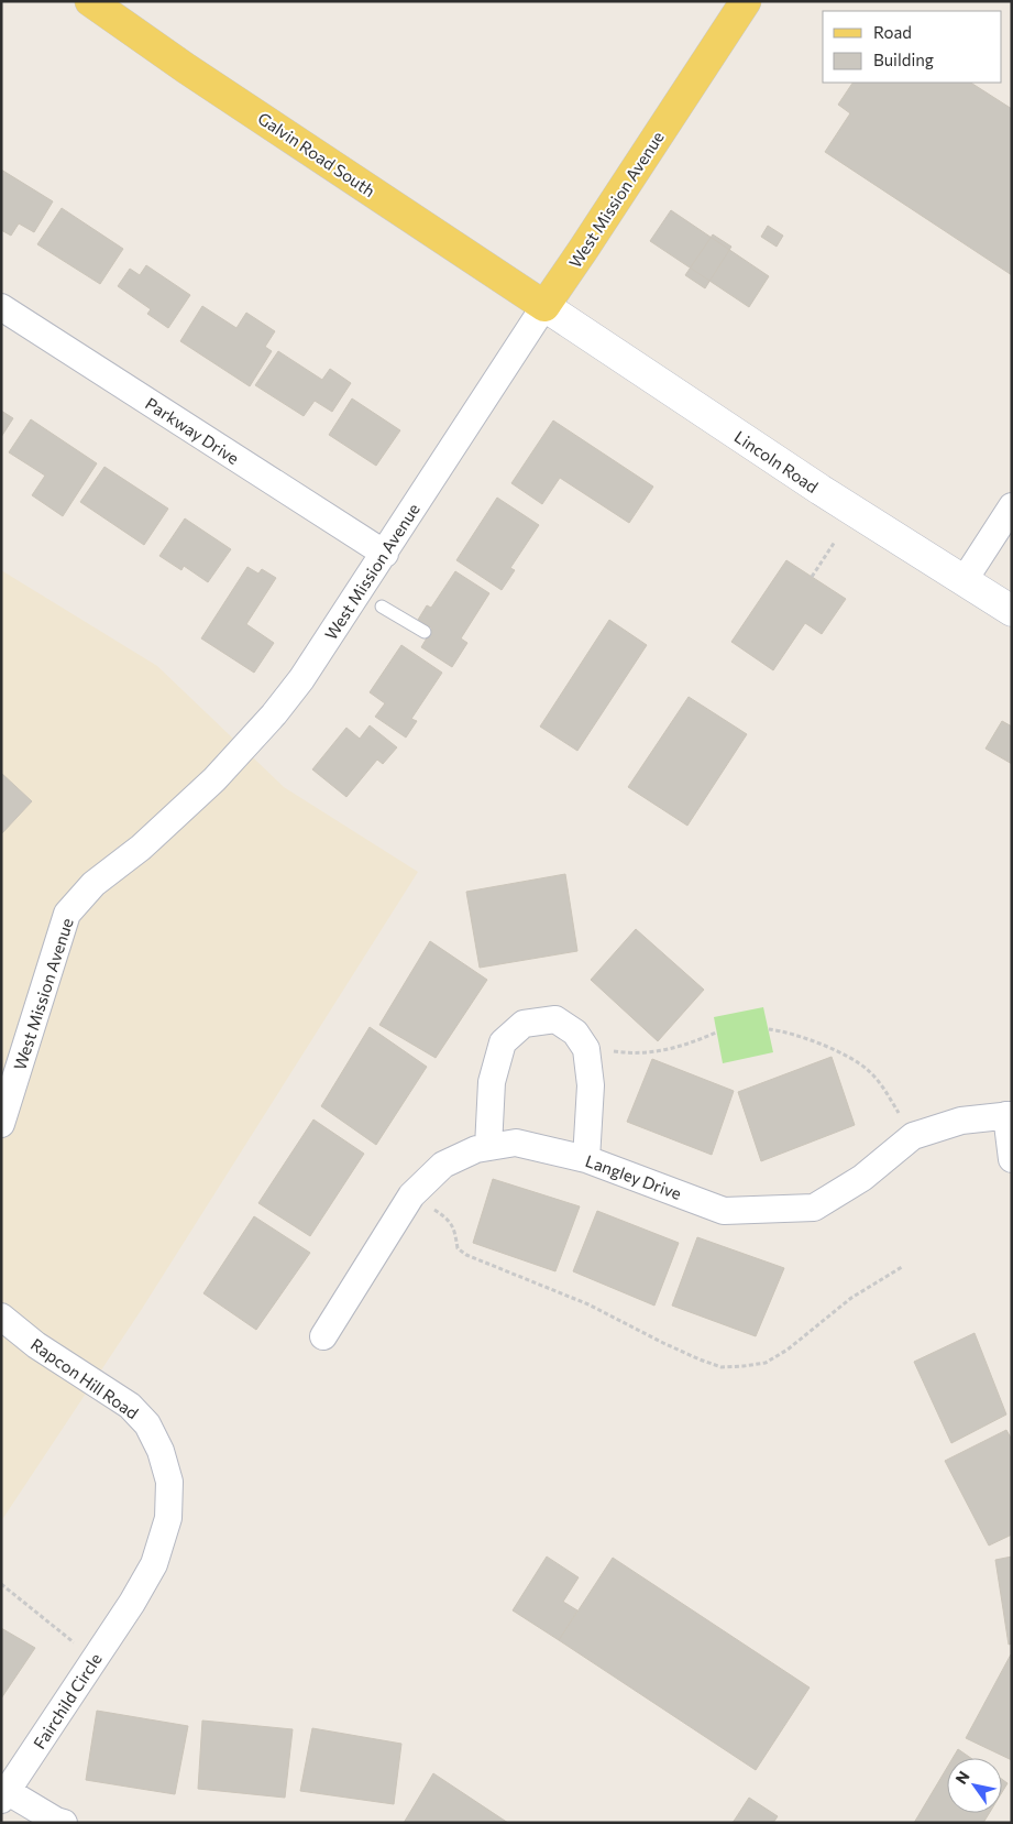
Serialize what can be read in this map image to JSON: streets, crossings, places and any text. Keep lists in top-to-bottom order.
{
  "streets": {
    "main road": ["Galvin Road South", "West Mission Avenue"],
    "street": [
      "Parkway Drive",
      "Lincoln Road",
      "Langley Drive",
      "Rapcon Hill Road",
      "Fairchild Circle"
    ]
  },
  "crossings": [
    ["Galvin Road South", "West Mission Avenue"],
    ["Galvin Road South", "Lincoln Road"],
    ["West Mission Avenue", "Parkway Drive"],
    ["West Mission Avenue", "Lincoln Road"],
    ["Rapcon Hill Road", "Fairchild Circle"]
  ],
  "legend": ["Road", "Building"],
  "north": "top left"
}
